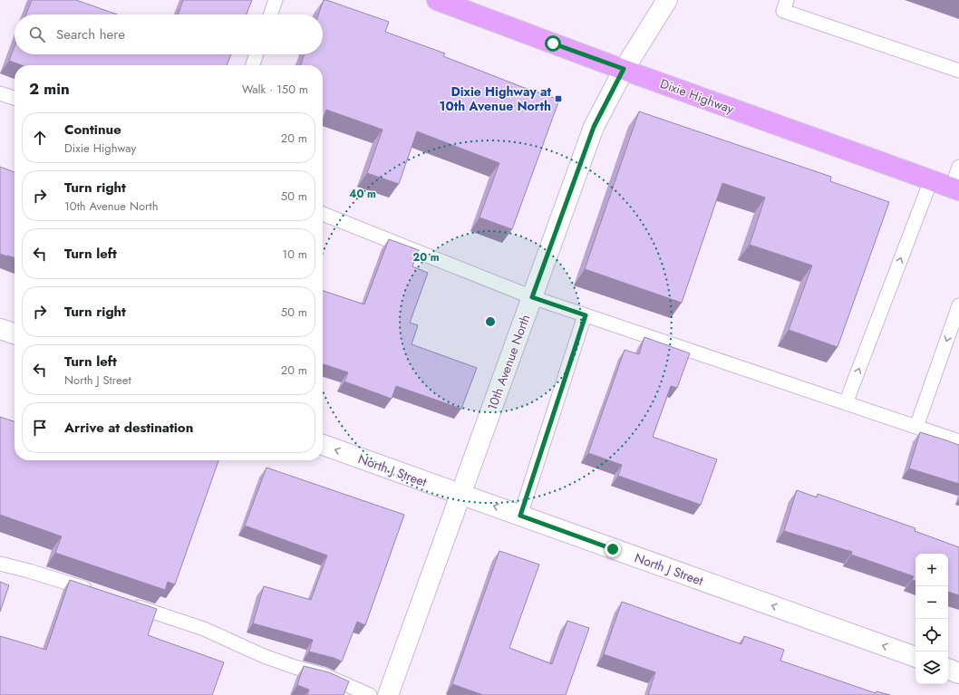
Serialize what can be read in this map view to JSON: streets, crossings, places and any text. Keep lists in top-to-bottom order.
{
  "streets": {
    "main road": ["Dixie Highway", "10th Avenue North", "North J Street"]
  },
  "crossings": [
    ["Dixie Highway", "10th Avenue North"],
    ["10th Avenue North", "North J Street"]
  ],
  "one_way": ["North J Street"],
  "places": {
    "transit": ["Dixie Highway at 10th Avenue North"]
  },
  "page": {
    "search": "Search here",
    "heading": ["2 min", "Walk · 150 m"],
    "list": [
      ["Continue", "Dixie Highway", "20 m"],
      ["Turn right", "10th Avenue North", "50 m"],
      ["Turn left", "10 m"],
      ["Turn right", "50 m"],
      ["Turn left", "North J Street", "20 m"],
      "Arrive at destination"
    ],
    "map_buttons": ["+", "−"]
  },
  "rings": ["40 m", "20 m"]
}
